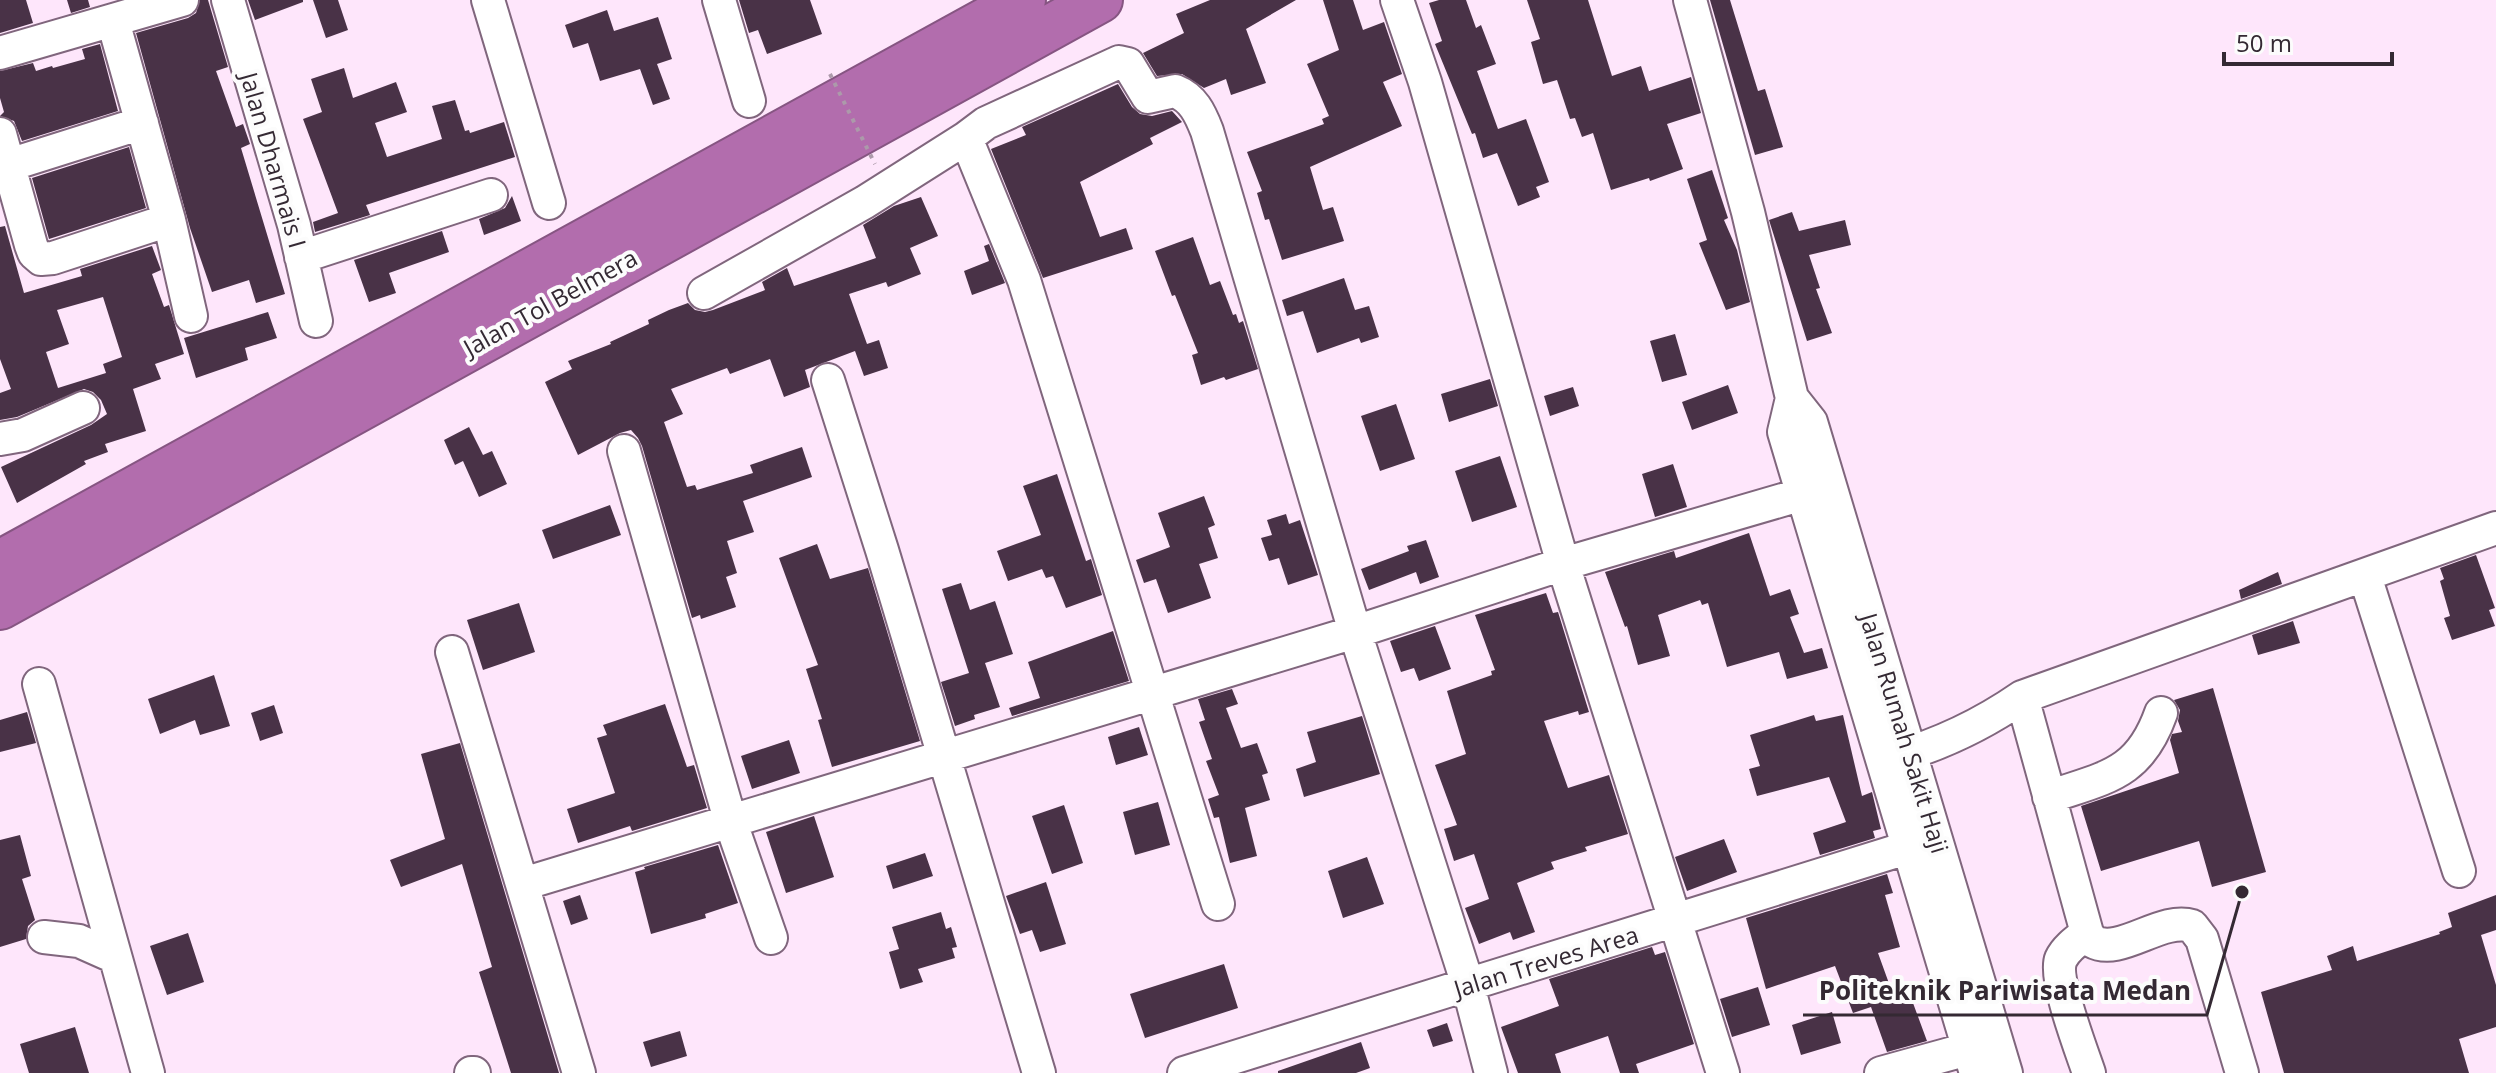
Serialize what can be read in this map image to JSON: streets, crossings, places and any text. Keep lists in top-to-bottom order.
{
  "streets": {
    "highway": ["Jalan Tol Belmera"],
    "street": ["Jalan Dharmais I", "Jalan Rumah Sakit Haji", "Jalan Treves Area"]
  },
  "crossings": [
    ["Jalan Rumah Sakit Haji", "Jalan Treves Area"]
  ],
  "places": ["Politeknik Pariwisata Medan"],
  "scale_bar": "50 m"
}
